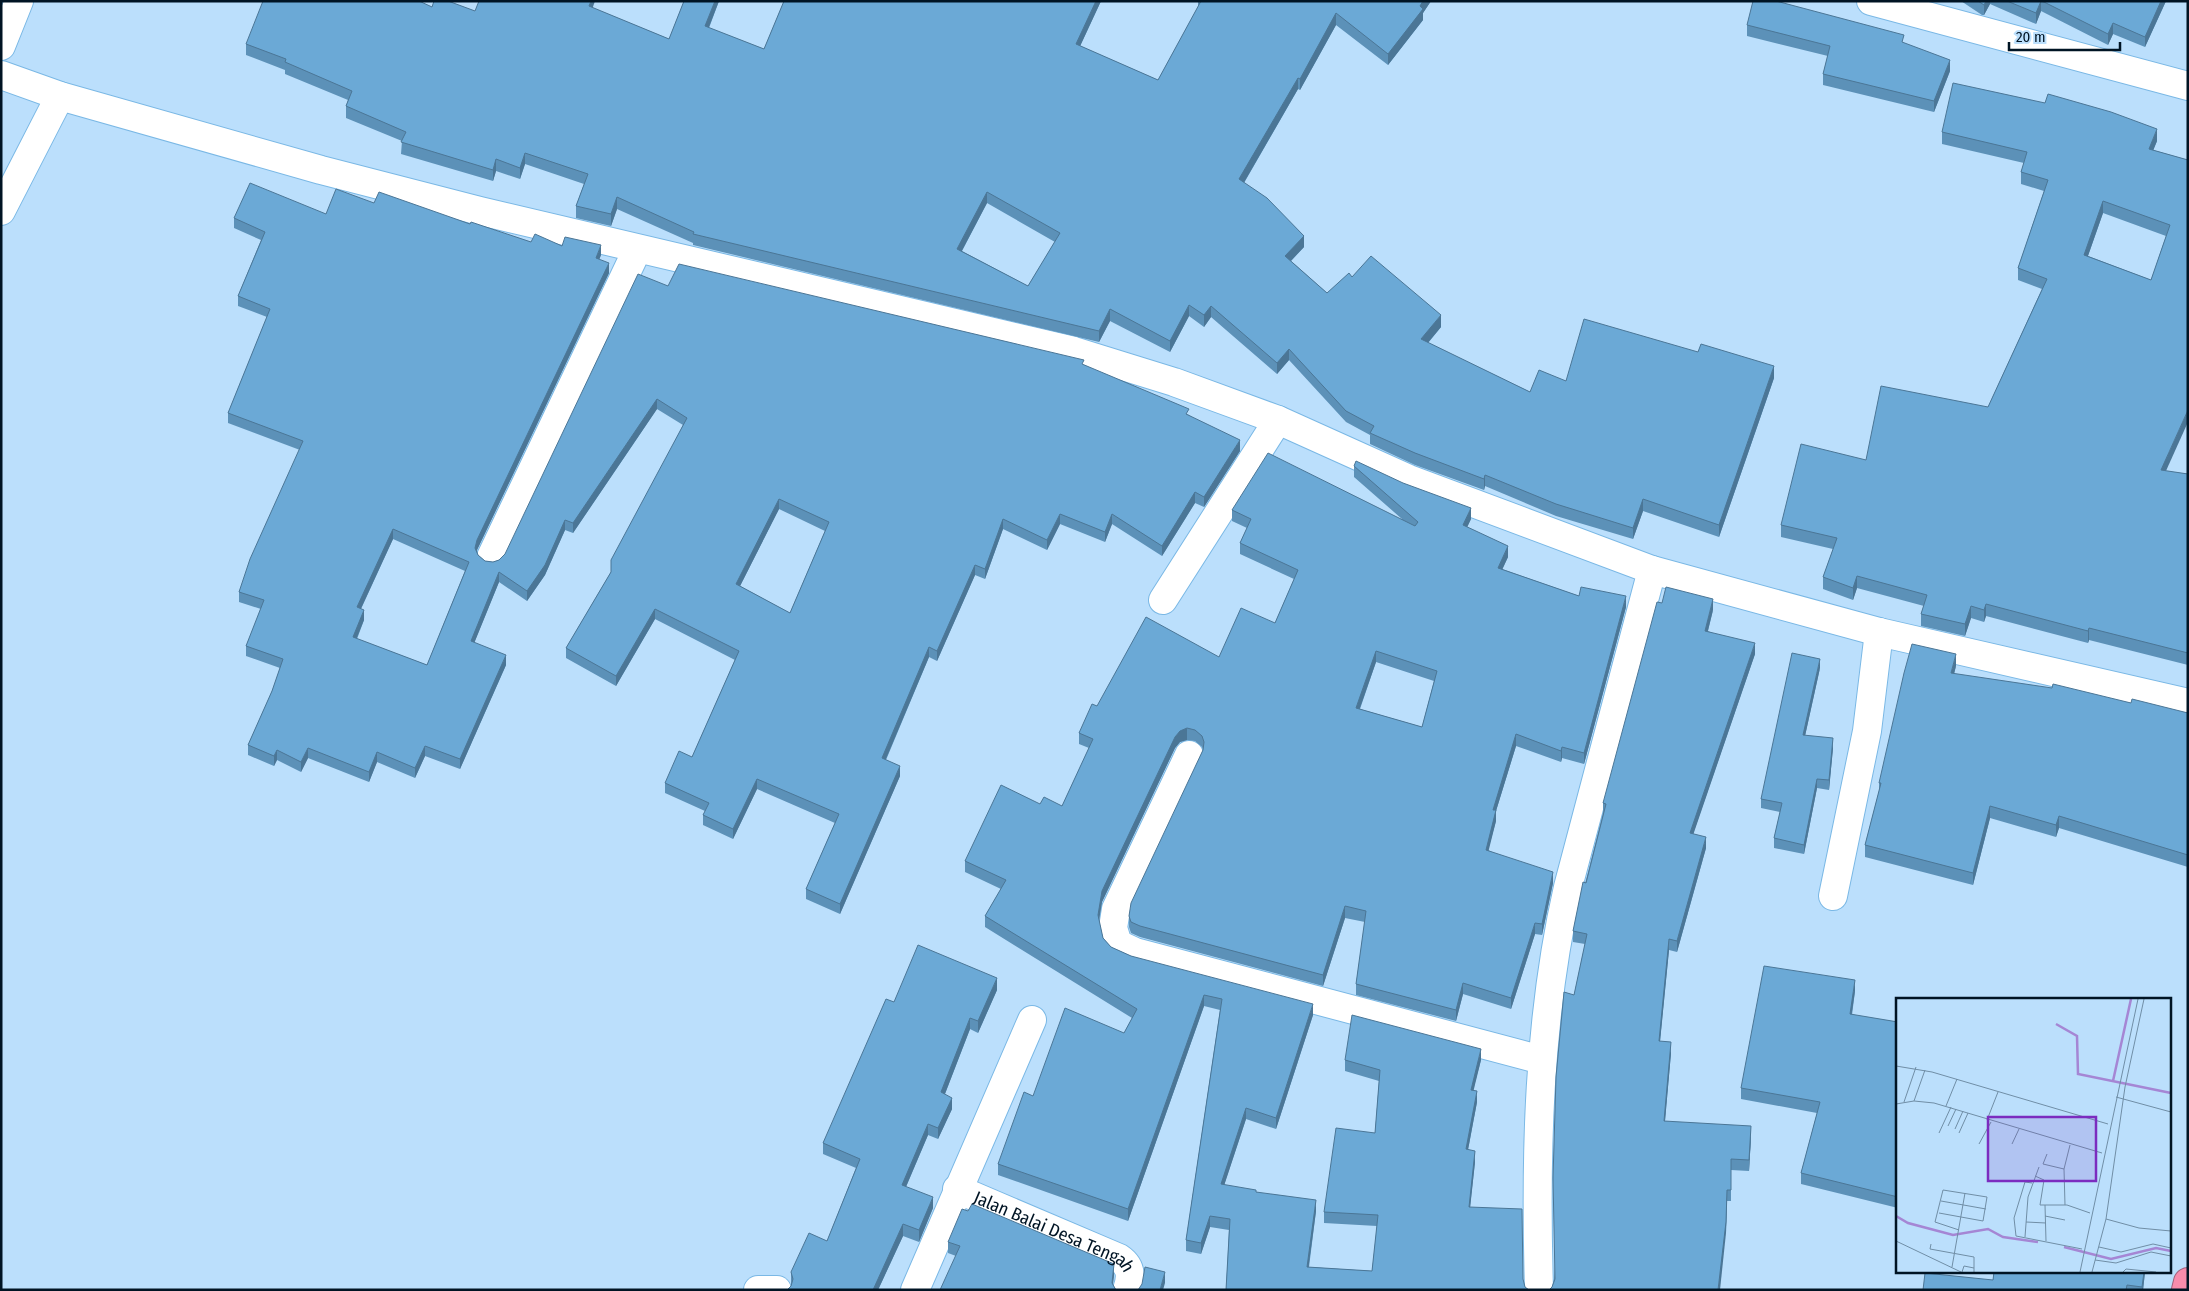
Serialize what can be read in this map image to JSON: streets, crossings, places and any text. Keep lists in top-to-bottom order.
{
  "streets": {
    "street": ["Jalan Balai Desa Tengah"]
  },
  "scale_bar": "20 m"
}
